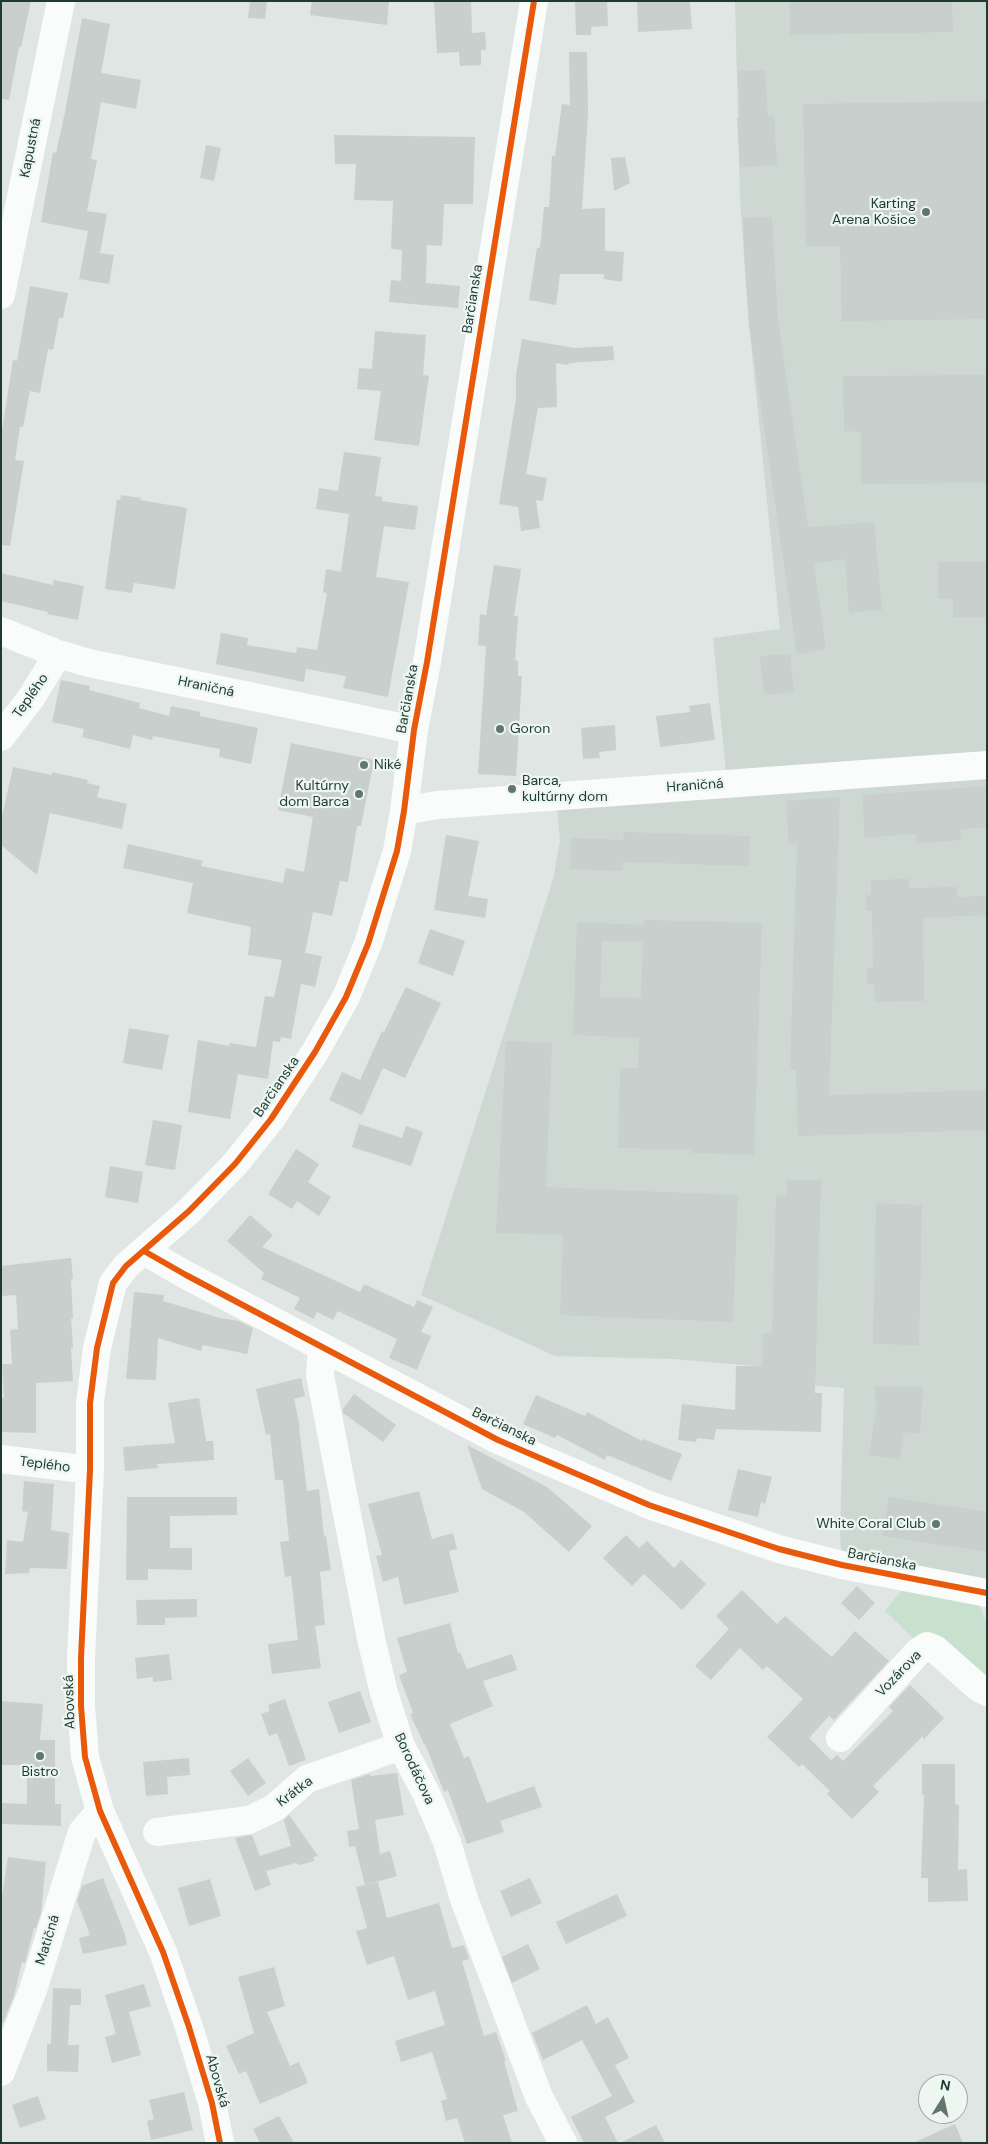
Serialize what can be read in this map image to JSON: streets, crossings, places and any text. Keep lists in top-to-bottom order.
{
  "streets": {
    "street": [
      "Kapustná",
      "Barčianska",
      "Hraničná",
      "Teplého",
      "Vozárova",
      "Abovská",
      "Borodáčova",
      "Krátka",
      "Matičná"
    ]
  },
  "crossings": [
    ["Barčianska", "Hraničná"],
    ["Barčianska", "Abovská"],
    ["Barčianska", "Borodáčova"],
    ["Hraničná", "Teplého"],
    ["Teplého", "Abovská"],
    ["Abovská", "Matičná"],
    ["Borodáčova", "Krátka"]
  ],
  "places": [
    "Karting Arena Košice",
    "Goron",
    "Niké",
    "Barca, kultúrny dom",
    "Kultúrny dom Barca",
    "White Coral Club",
    "Bistro"
  ],
  "north": "top"
}
